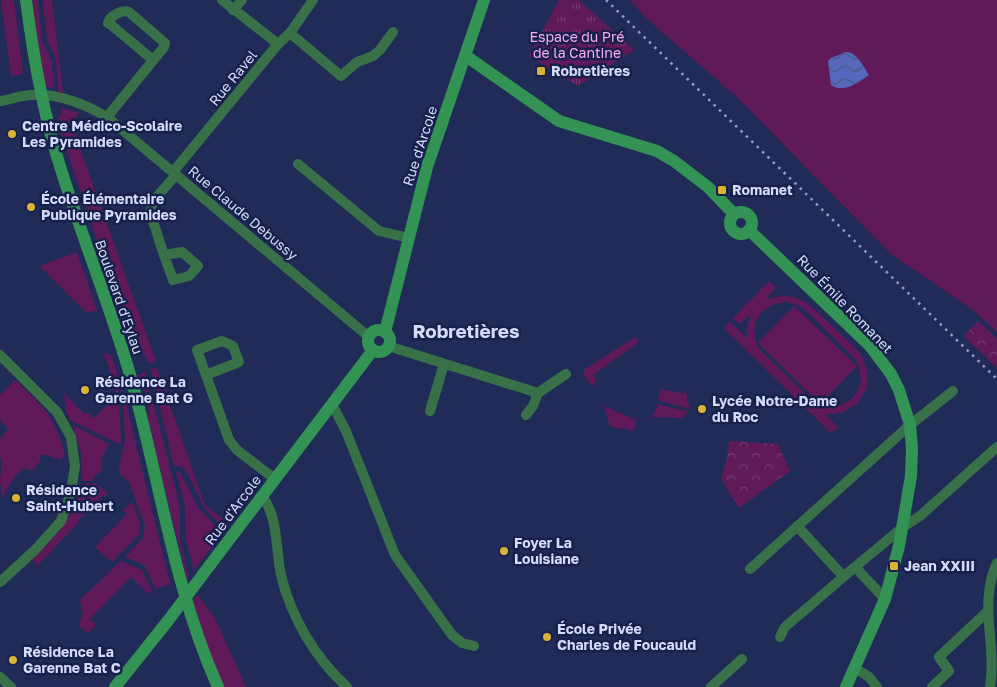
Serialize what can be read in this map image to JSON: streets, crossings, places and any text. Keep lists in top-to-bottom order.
{
  "streets": {
    "main road": ["Rue d'Arcole", "Boulevard d'Eylau", "Rue Émile Romanet"],
    "street": ["Rue Ravel", "Rue Claude Debussy"]
  },
  "crossings": [
    ["Rue Ravel", "Rue Claude Debussy"],
    ["Rue d'Arcole", "Rue Claude Debussy"],
    ["Rue d'Arcole", "Rue Émile Romanet"],
    ["Rue Claude Debussy", "Boulevard d'Eylau"]
  ],
  "districts": ["Robretières"],
  "parks": ["Espace du Pré de la Cantine"],
  "places": {
    "transit": ["Robretières", "Romanet", "Jean XXIII"],
    "other": [
      "Centre Médico-Scolaire Les Pyramides",
      "École Élémentaire Publique Pyramides",
      "Résidence La Garenne Bat G",
      "Lycée Notre-Dame du Roc",
      "Résidence Saint-Hubert",
      "Foyer La Louisiane",
      "École Privée Charles de Foucauld",
      "Résidence La Garenne Bat C"
    ]
  }
}
